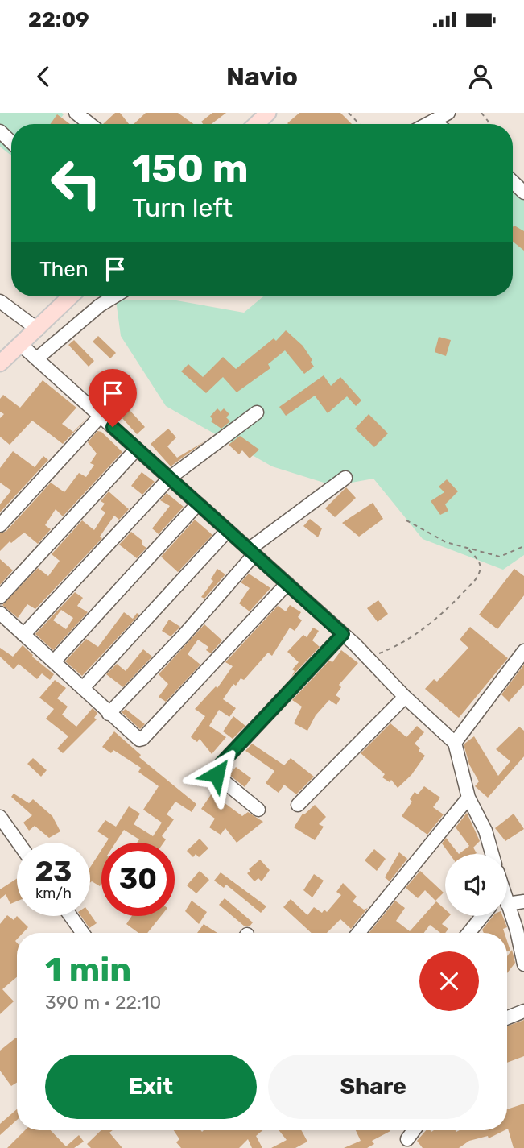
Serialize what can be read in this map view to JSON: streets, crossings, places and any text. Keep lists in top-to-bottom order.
{
  "page": {
    "status": "22:09",
    "header": "Navio",
    "turn": ["150 m", "Turn left"],
    "then": "Then",
    "speed": "23 km/h",
    "limit": "30",
    "heading": ["1 min", "390 m · 22:10"],
    "buttons": ["Exit", "Share"]
  }
}
